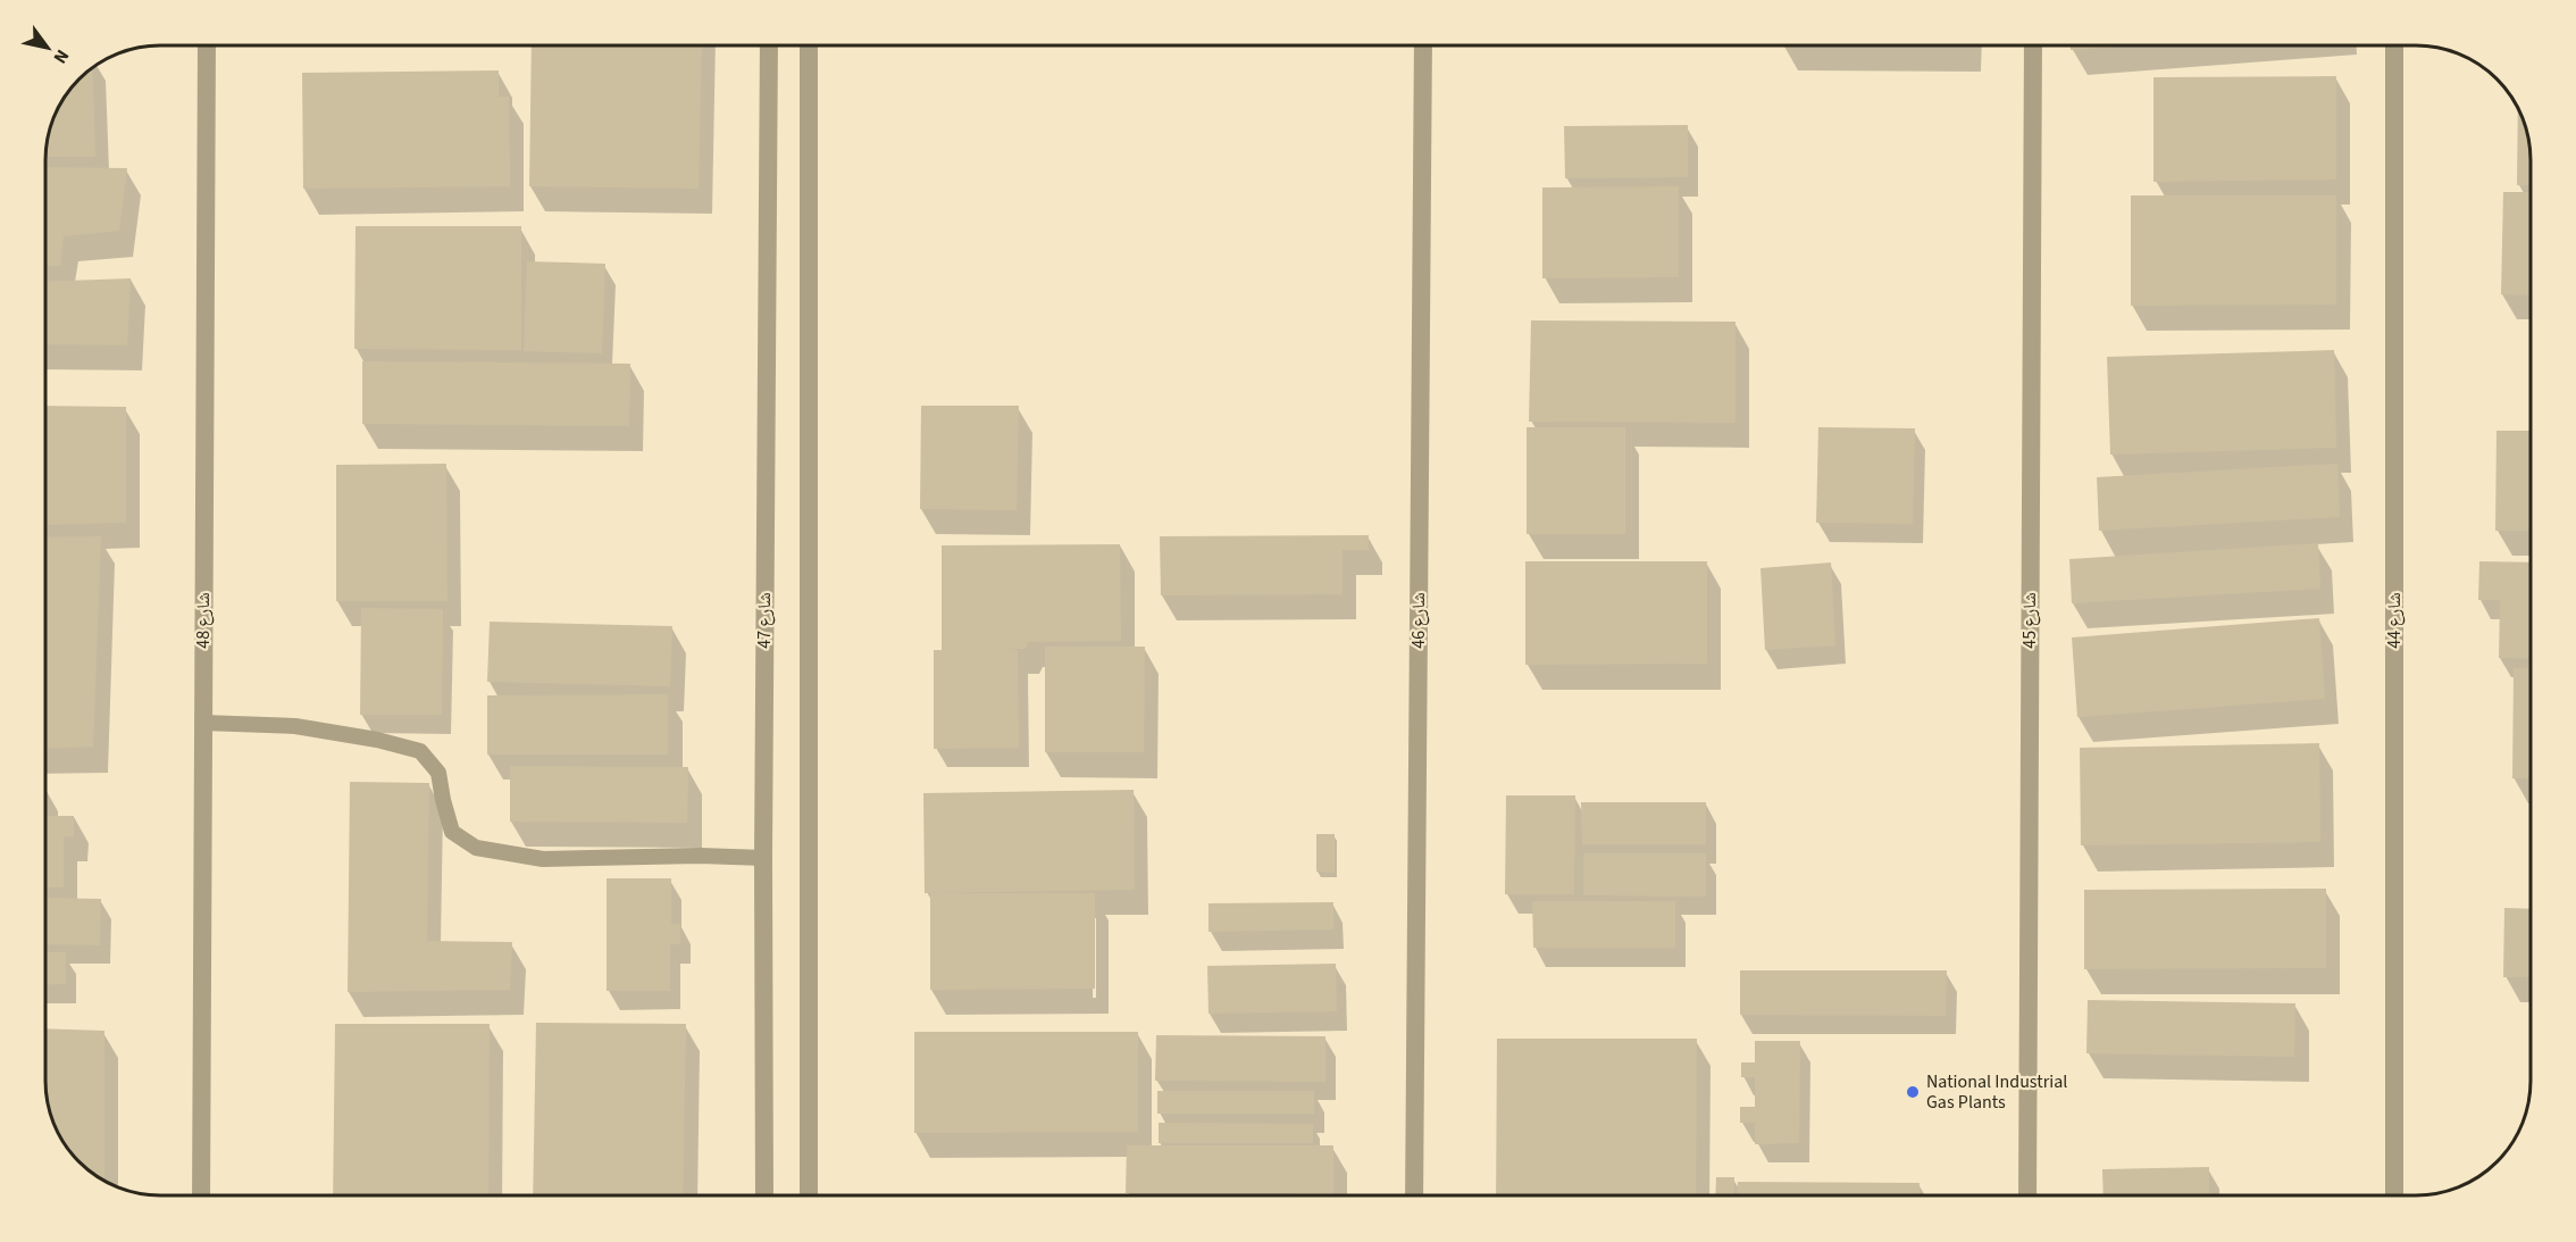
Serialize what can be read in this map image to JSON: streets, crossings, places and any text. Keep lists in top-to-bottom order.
{
  "streets": {
    "street": [
      "شارع 48",
      "شارع 47",
      "شارع 46",
      "شارع 45",
      "شارع 44"
    ]
  },
  "places": ["National Industrial Gas Plants"],
  "north": "bottom right"
}
